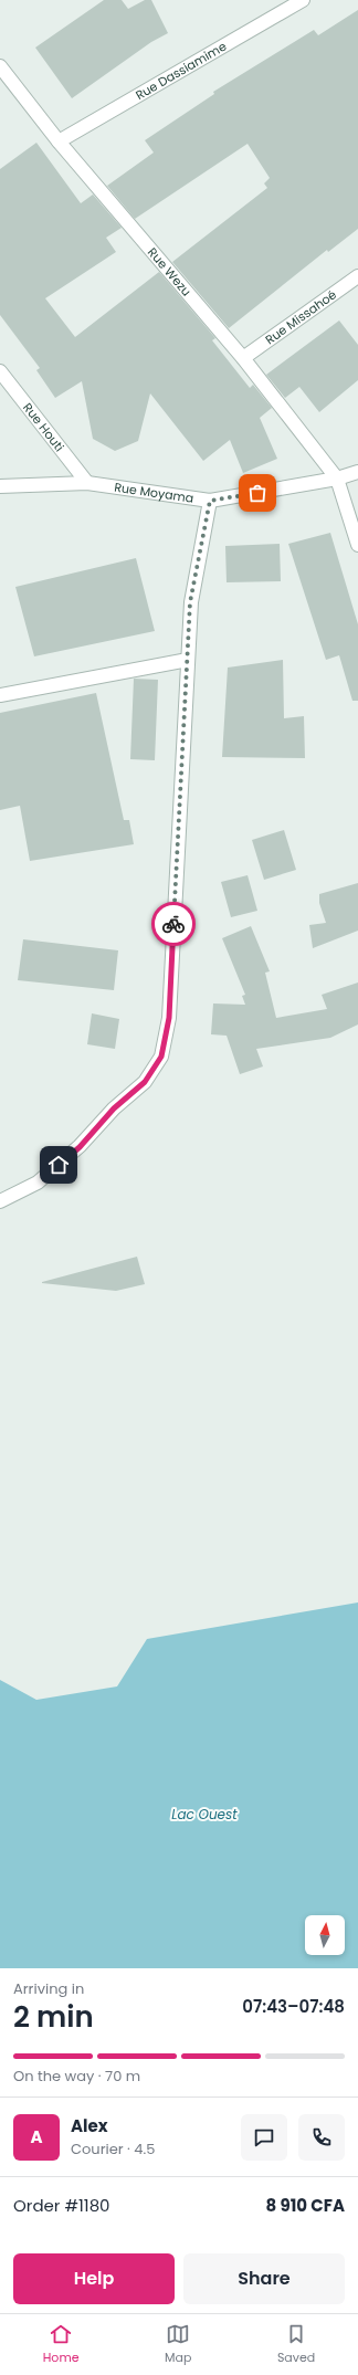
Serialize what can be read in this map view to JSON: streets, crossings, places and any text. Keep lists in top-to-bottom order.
{
  "streets": {
    "street": [
      "Rue Dassiamime",
      "Rue Wezu",
      "Rue Missahoé",
      "Rue Houti",
      "Rue Moyama"
    ]
  },
  "crossings": [
    ["Rue Dassiamime", "Rue Wezu"],
    ["Rue Wezu", "Rue Missahoé"],
    ["Rue Wezu", "Rue Moyama"],
    ["Rue Houti", "Rue Moyama"]
  ],
  "water": ["Lac Ouest"],
  "north": "top",
  "page": {
    "heading": ["2 min", "Arriving in", "07:43–07:48"],
    "panel": [
      "Alex",
      "Courier · 4.5",
      "Order #1180",
      "8 910 CFA"
    ],
    "bar": "On the way · 70 m",
    "round": "A",
    "buttons": ["Help", "Share"],
    "tabs": ["Home", "Map", "Saved"]
  }
}
